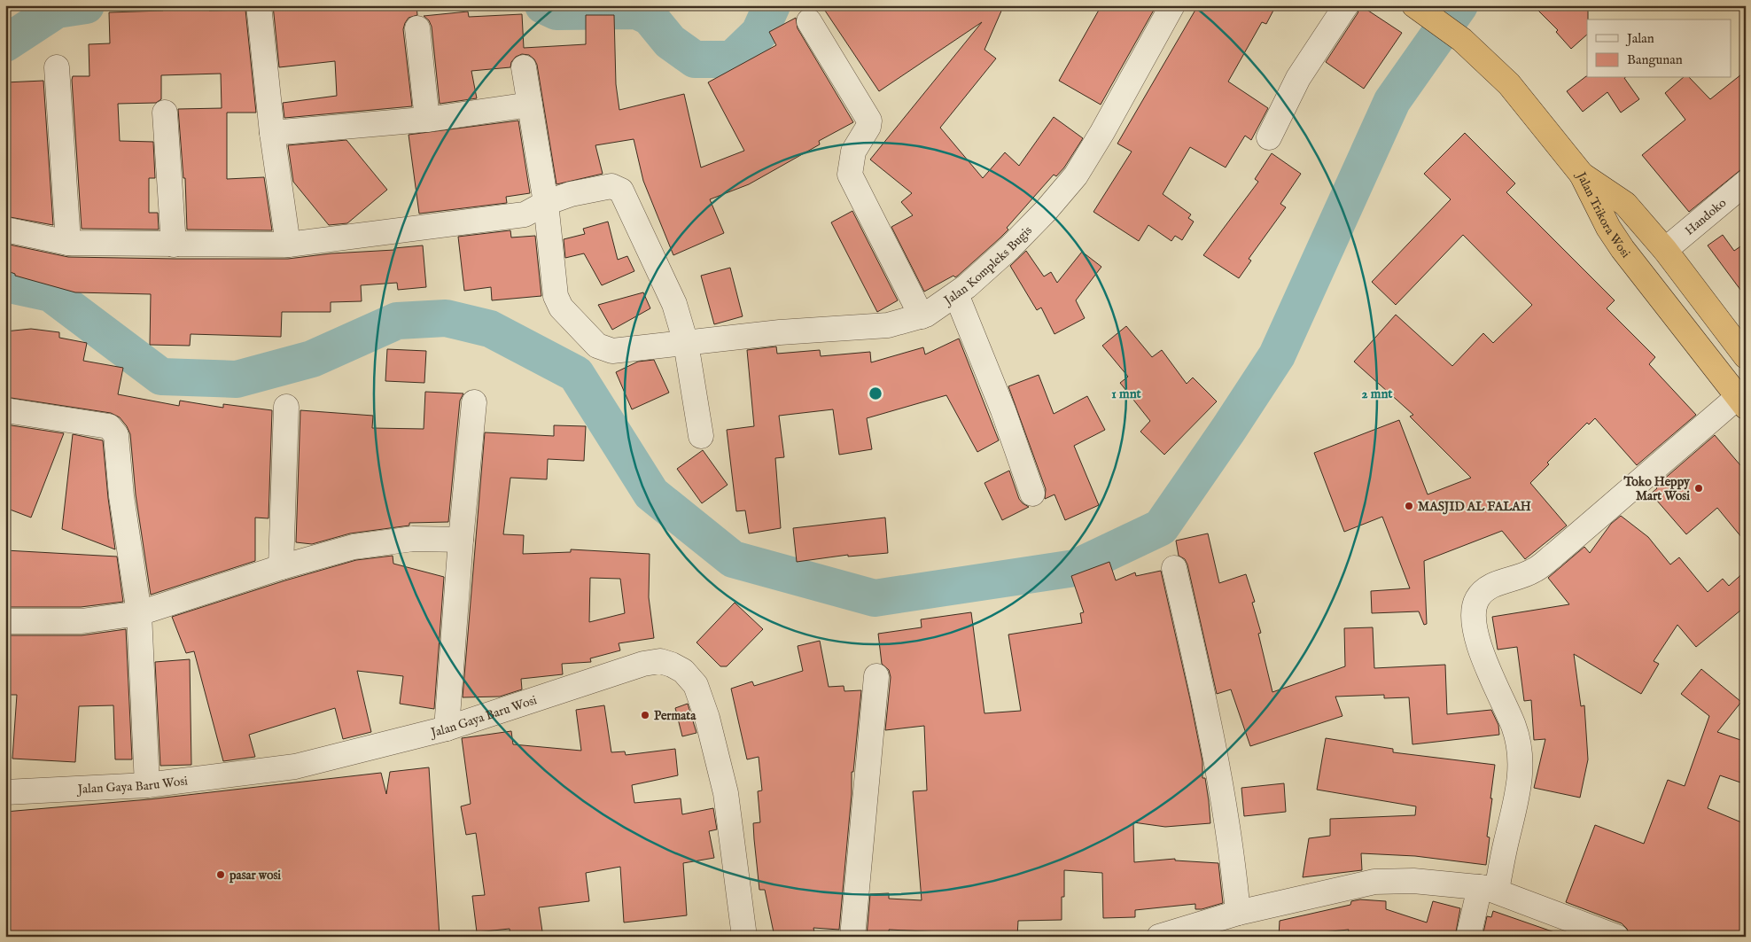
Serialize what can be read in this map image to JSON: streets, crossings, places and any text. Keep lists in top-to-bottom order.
{
  "streets": {
    "highway": ["Jalan Trikora Wosi"],
    "street": ["Handoko", "Jalan Kompleks Bugis", "Jalan Gaya Baru Wosi"]
  },
  "crossings": [
    ["Handoko", "Jalan Trikora Wosi"]
  ],
  "places": [
    "Toko Heppy Mart Wosi",
    "MASJID AL FALAH",
    "Permata",
    "pasar wosi"
  ],
  "legend": ["Jalan", "Bangunan"],
  "rings": ["1 mnt", "2 mnt"]
}
